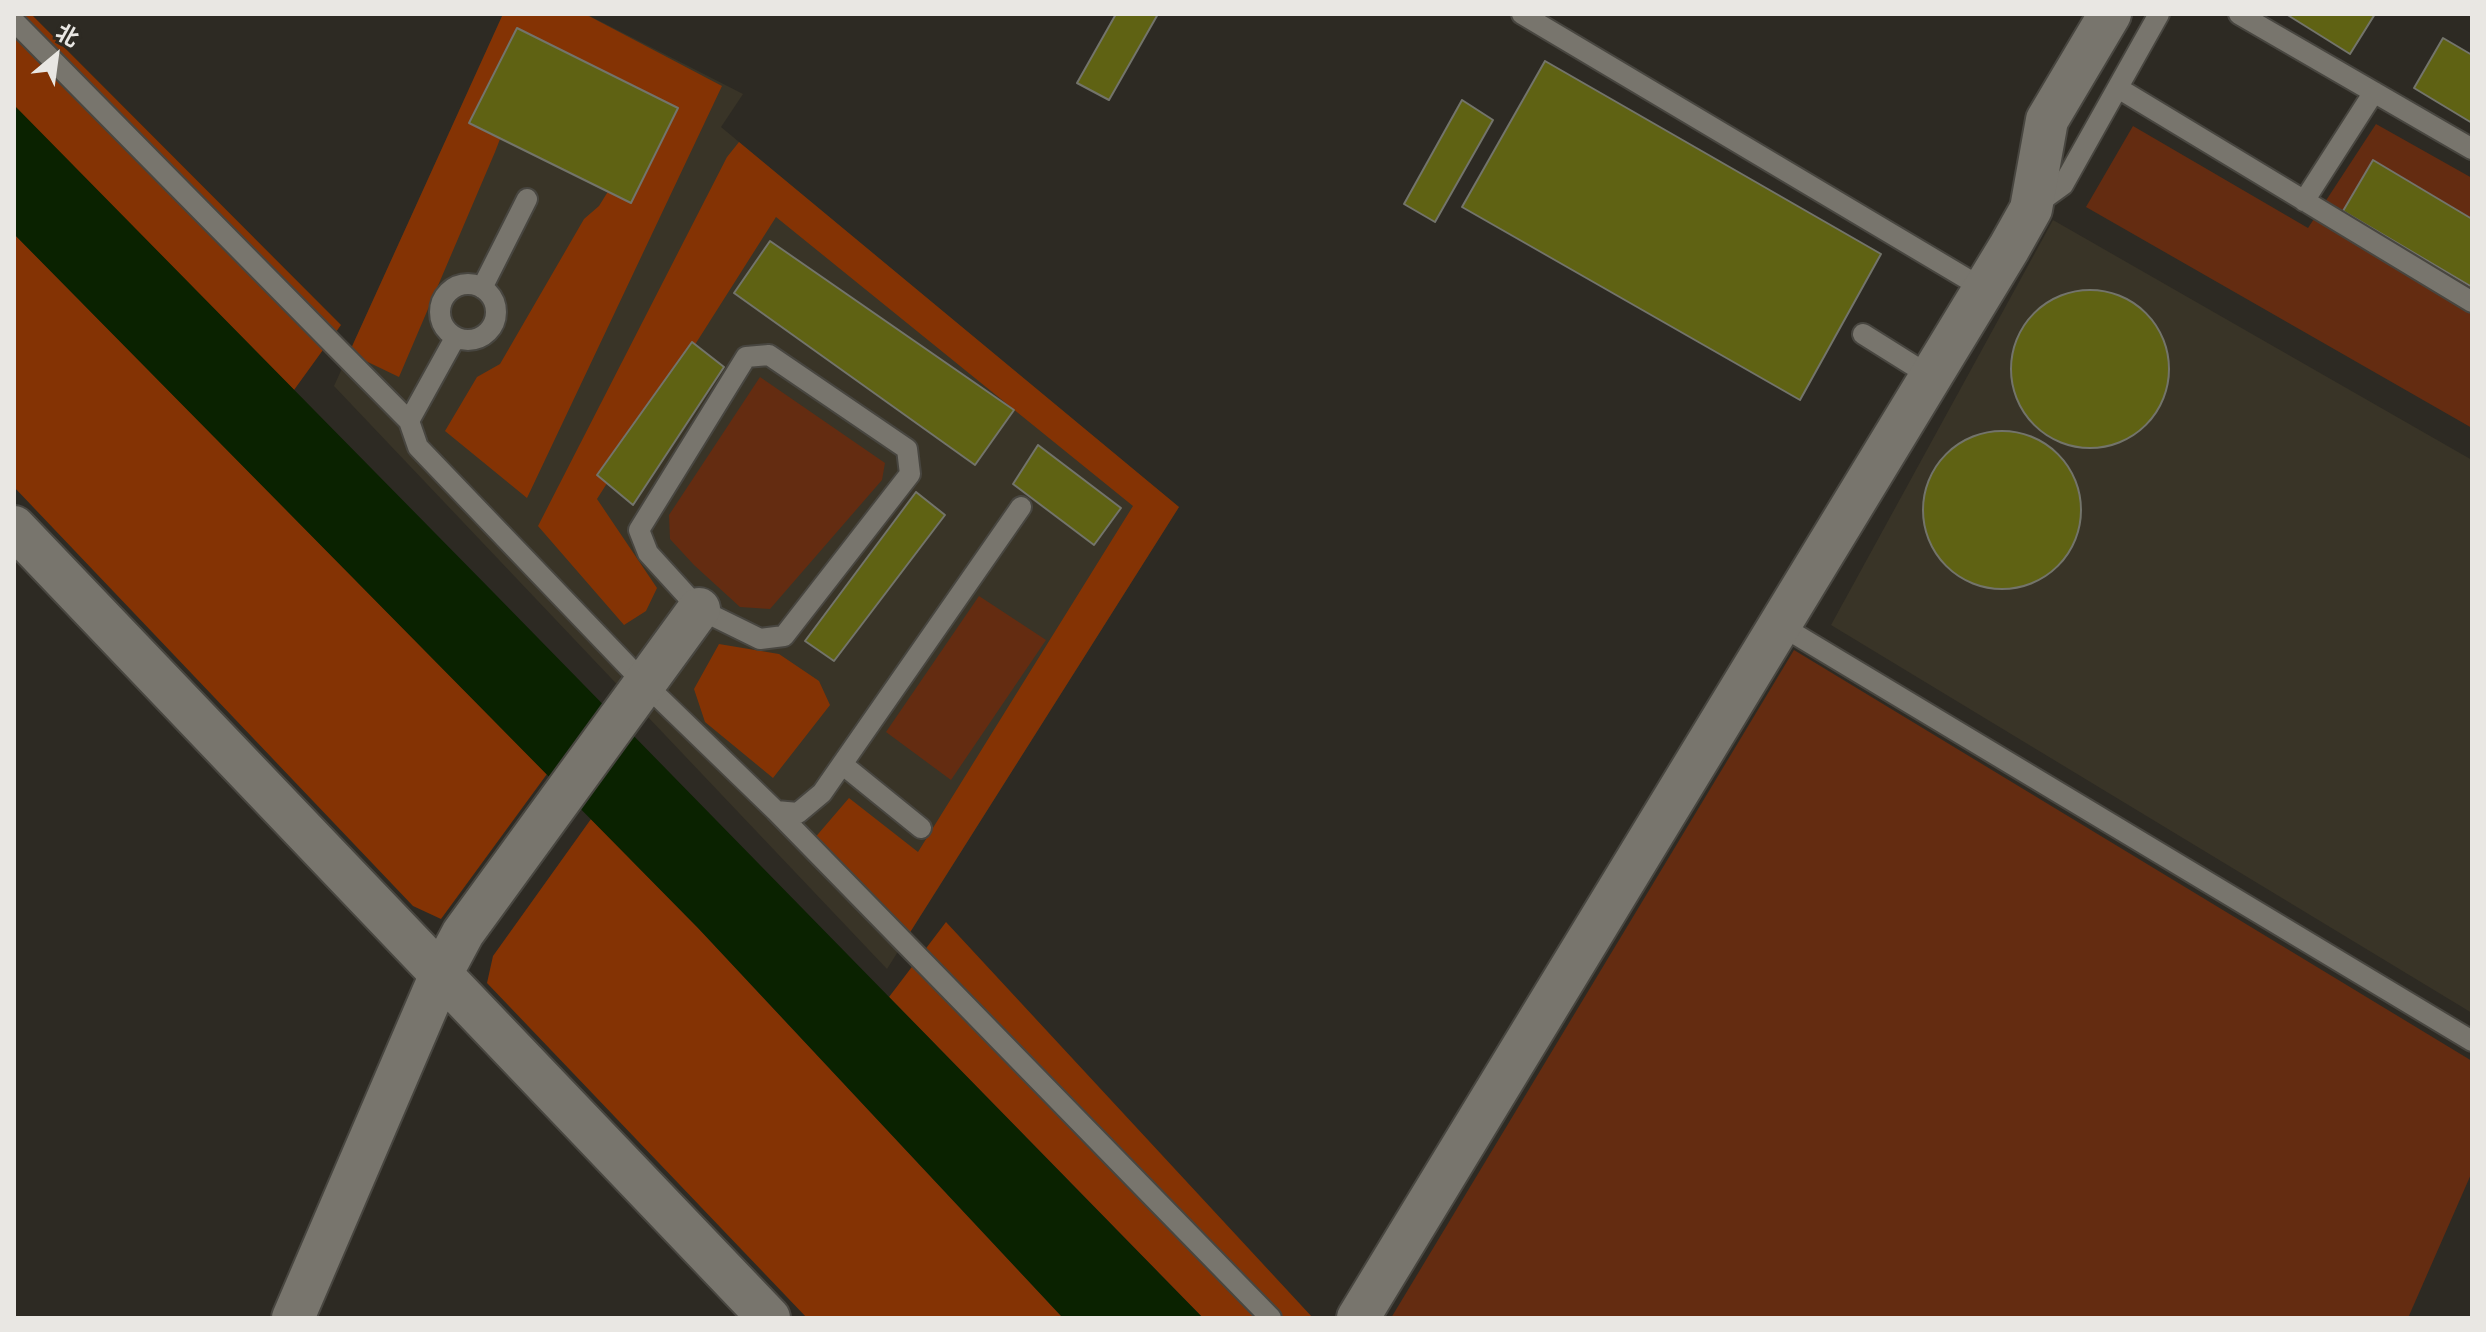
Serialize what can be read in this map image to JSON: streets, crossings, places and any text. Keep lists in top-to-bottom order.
{
  "north": "top right"
}
